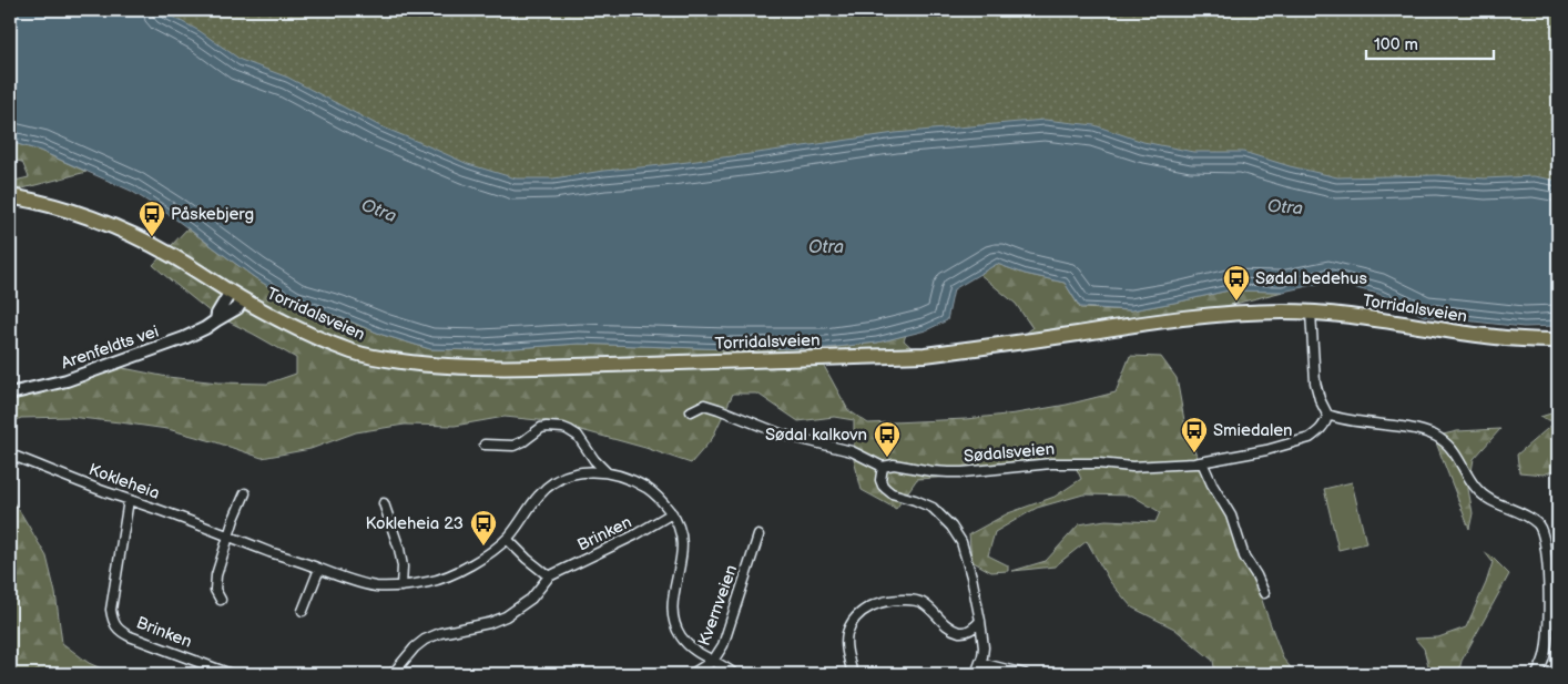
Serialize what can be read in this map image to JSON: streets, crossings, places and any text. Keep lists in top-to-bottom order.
{
  "streets": {
    "main road": ["Torridalsveien"],
    "street": [
      "Arenfeldts vei",
      "Sødalsveien",
      "Kokleheia",
      "Brinken",
      "Kvernveien"
    ]
  },
  "crossings": [
    ["Torridalsveien", "Arenfeldts vei"],
    ["Kokleheia", "Brinken"],
    ["Kokleheia", "Kvernveien"]
  ],
  "water": ["Otra"],
  "places": {
    "bus stop": [
      "Påskebjerg",
      "Sødal bedehus",
      "Smiedalen",
      "Sødal kalkovn",
      "Kokleheia 23"
    ]
  },
  "scale_bar": "100 m"
}
